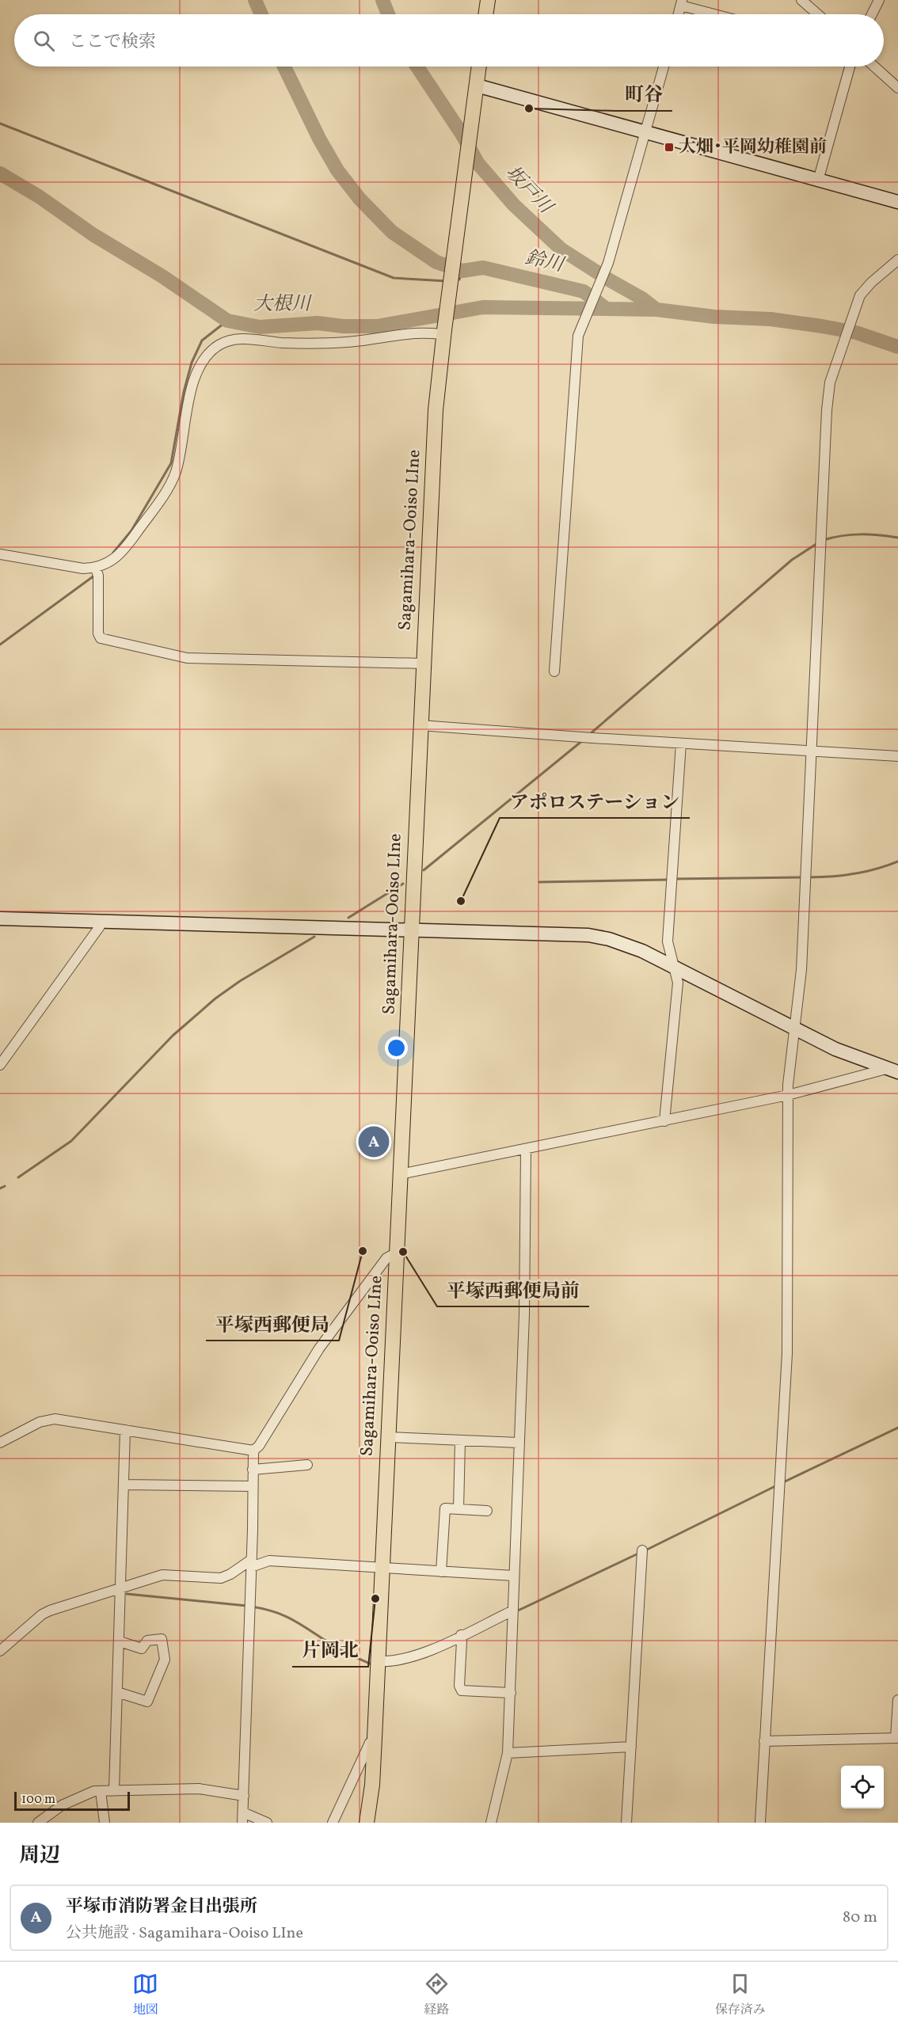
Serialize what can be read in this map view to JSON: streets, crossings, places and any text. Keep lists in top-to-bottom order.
{
  "streets": {
    "main road": ["Sagamihara-Ooiso LIne"]
  },
  "water": ["坂戸川", "鈴川", "大根川"],
  "places": {
    "other": [
      "町谷",
      "アポロステーション",
      "平塚西郵便局",
      "平塚西郵便局前",
      "片岡北"
    ],
    "transit": ["大畑･平岡幼稚園前"]
  },
  "scale_bar": "100 m",
  "page": {
    "search": "ここで検索",
    "pins": "A",
    "scale": "100 m",
    "heading": "周辺",
    "list": [
      {
        "mark": "A",
        "name": "平塚市消防署金目出張所",
        "note": "公共施設 · Sagamihara-Ooiso LIne",
        "value": "80 m"
      }
    ],
    "nav": ["地図", "経路", "保存済み"]
  }
}
